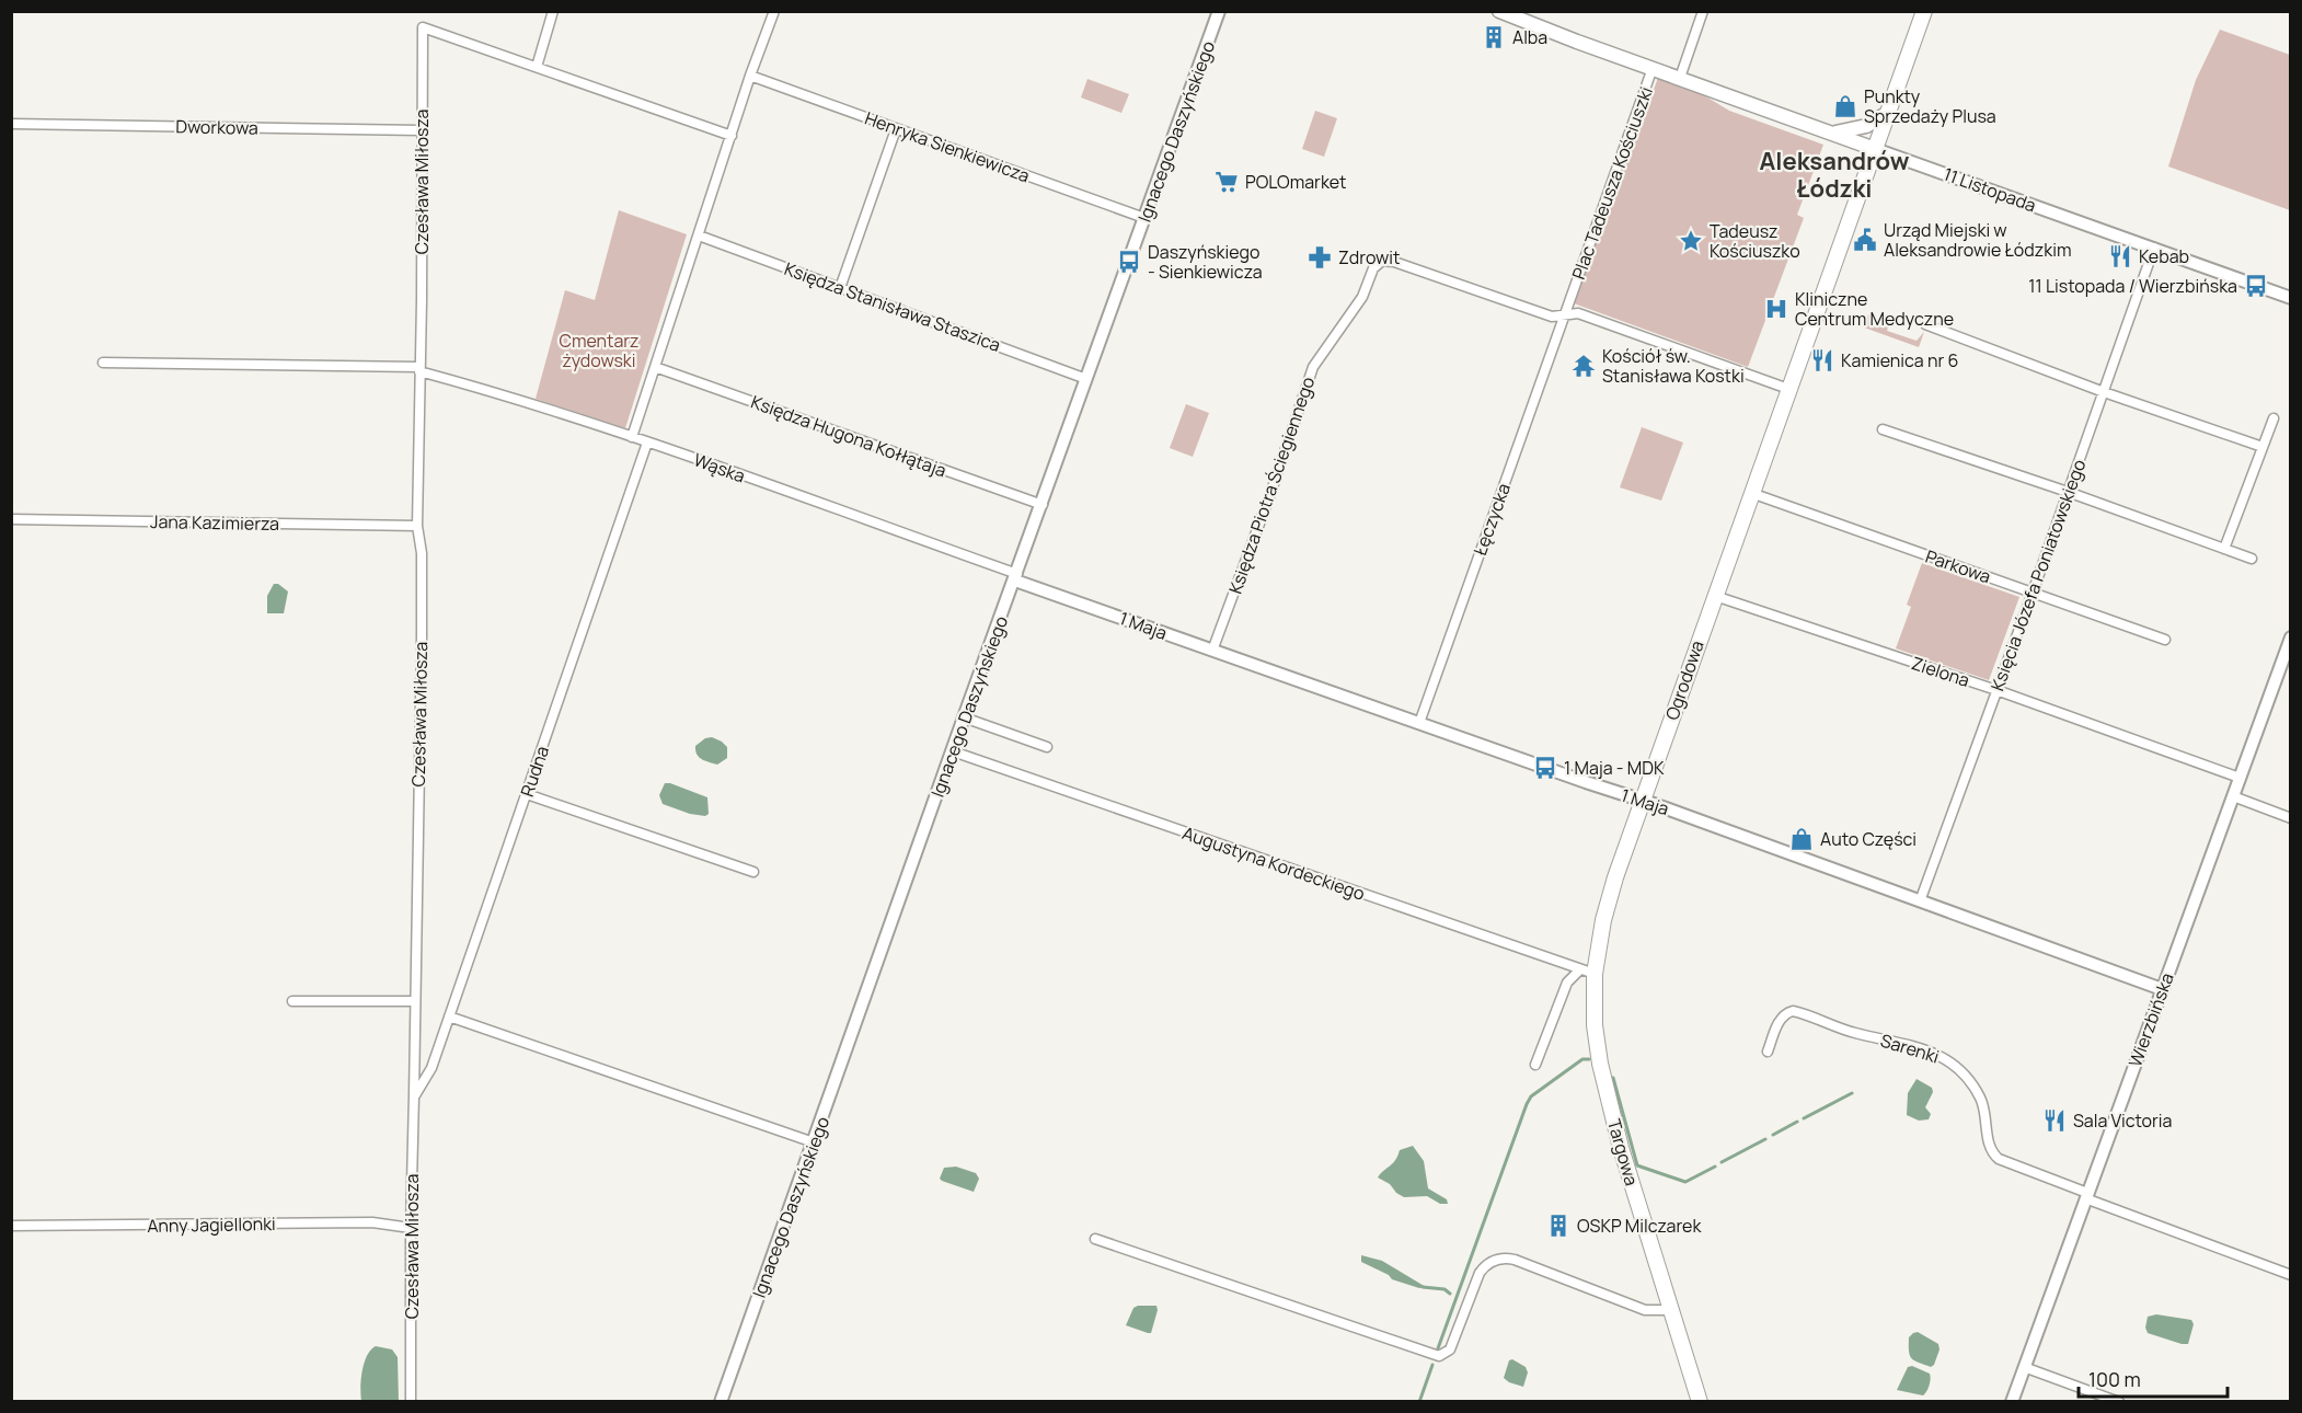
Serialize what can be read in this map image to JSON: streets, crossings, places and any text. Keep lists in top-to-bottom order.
{
  "streets": {
    "main road": ["Plac Tadeusza Kościuszki", "Ogrodowa", "Targowa"],
    "street": [
      "Dworkowa",
      "Ignacego Daszyńskiego",
      "Henryka Sienkiewicza",
      "Czesława Miłosza",
      "11 Listopada",
      "Księdza Stanisława Staszica",
      "Księdza Hugona Kołłątaja",
      "Wąska",
      "Księdza Piotra Ściegiennego",
      "Łęczycka",
      "Jana Kazimierza",
      "Parkowa",
      "Księcia Józefa Poniatowskiego",
      "1 Maja",
      "Zielona",
      "Rudna",
      "Augustyna Kordeckiego",
      "Wierzbińska",
      "Sarenki",
      "Anny Jagiellonki"
    ]
  },
  "crossings": [
    ["Dworkowa", "Czesława Miłosza"],
    ["Ignacego Daszyńskiego", "Henryka Sienkiewicza"],
    ["Ignacego Daszyńskiego", "Księdza Stanisława Staszica"],
    ["Ignacego Daszyńskiego", "Księdza Hugona Kołłątaja"],
    ["Ignacego Daszyńskiego", "Wąska"],
    ["Ignacego Daszyńskiego", "1 Maja"],
    ["Ignacego Daszyńskiego", "Augustyna Kordeckiego"],
    ["Czesława Miłosza", "Wąska"],
    ["Czesława Miłosza", "Jana Kazimierza"],
    ["Czesława Miłosza", "Rudna"],
    ["Czesława Miłosza", "Anny Jagiellonki"],
    ["Plac Tadeusza Kościuszki", "11 Listopada"],
    ["Plac Tadeusza Kościuszki", "Księdza Piotra Ściegiennego"],
    ["Plac Tadeusza Kościuszki", "Łęczycka"],
    ["11 Listopada", "Księcia Józefa Poniatowskiego"],
    ["Wąska", "1 Maja"],
    ["Wąska", "Rudna"],
    ["Księdza Piotra Ściegiennego", "Łęczycka"],
    ["Księdza Piotra Ściegiennego", "1 Maja"],
    ["Łęczycka", "1 Maja"],
    ["Parkowa", "Księcia Józefa Poniatowskiego"],
    ["Parkowa", "Ogrodowa"],
    ["Księcia Józefa Poniatowskiego", "1 Maja"],
    ["Księcia Józefa Poniatowskiego", "Zielona"],
    ["1 Maja", "Ogrodowa"],
    ["1 Maja", "Wierzbińska"],
    ["Zielona", "Ogrodowa"],
    ["Zielona", "Wierzbińska"],
    ["Ogrodowa", "Augustyna Kordeckiego"],
    ["Ogrodowa", "Targowa"],
    ["Augustyna Kordeckiego", "Targowa"],
    ["Wierzbińska", "Sarenki"]
  ],
  "districts": ["Aleksandrów Łódzki"],
  "parks": ["Cmentarz żydowski"],
  "places": {
    "building": ["Alba", "OSKP Milczarek"],
    "shop": ["Punkty Sprzedaży Plusa", "Auto Części"],
    "supermarket": ["POLOmarket"],
    "public building": ["Urząd Miejski w Aleksandrowie Łódzkim"],
    "place": ["Tadeusz Kościuszko"],
    "restaurant": ["Kebab", "Kamienica nr 6", "Sala Victoria"],
    "pharmacy": ["Zdrowit"],
    "bus stop": ["Daszyńskiego - Sienkiewicza", "11 Listopada / Wierzbińska", "1 Maja - MDK"],
    "hospital": ["Kliniczne Centrum Medyczne"],
    "temple": ["Kościół św. Stanisława Kostki"]
  },
  "scale_bar": "100 m"
}
